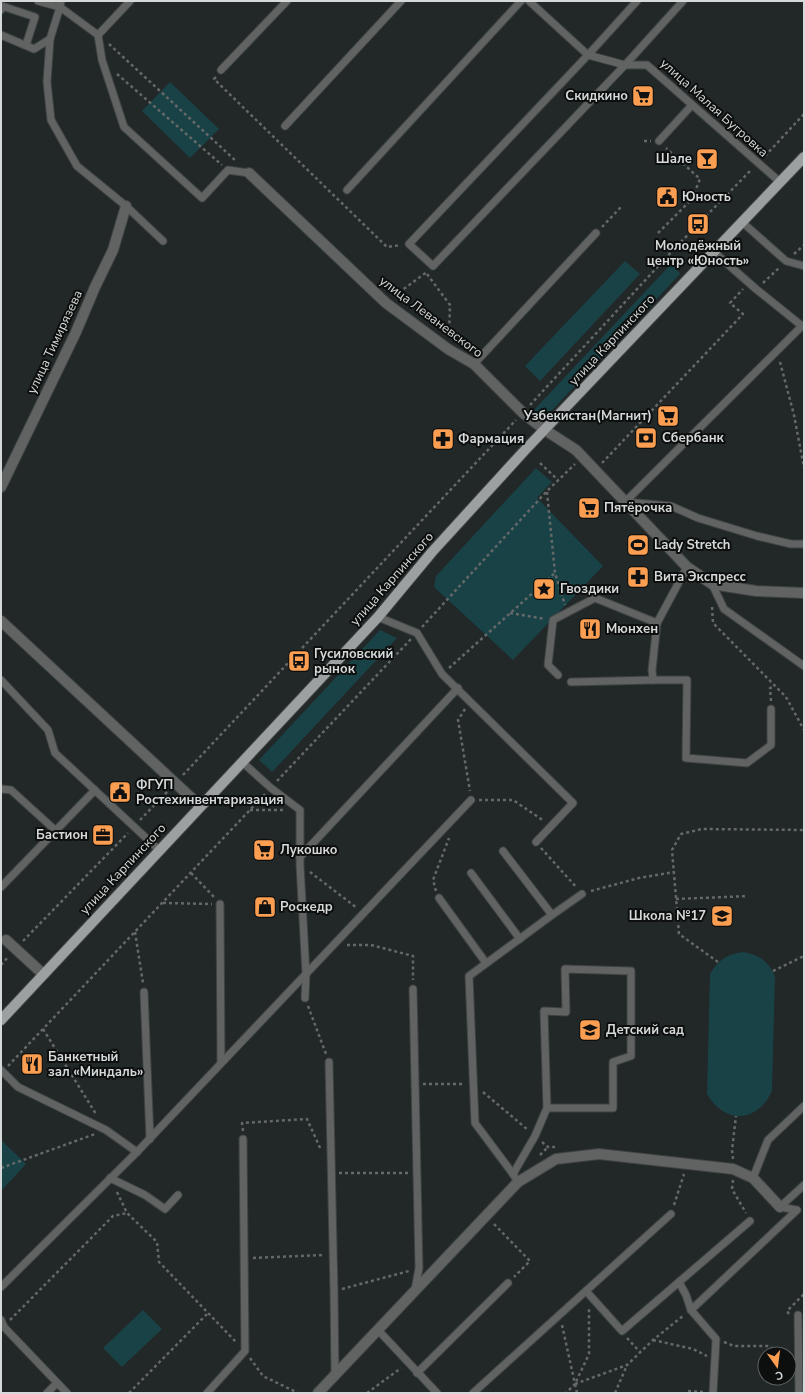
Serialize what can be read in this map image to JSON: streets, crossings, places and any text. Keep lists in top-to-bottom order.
{
  "streets": {
    "main road": ["улица Карпинского"],
    "street": ["улица Леваневского", "улица Тимирязева"],
    "lane": ["улица Малая Бугровка"]
  },
  "crossings": [
    ["улица Малая Бугровка", "улица Карпинского"],
    ["улица Леваневского", "улица Карпинского"]
  ],
  "places": {
    "supermarket": [
      "Скидкино",
      "Узбекистан(Магнит)",
      "Пятёрочка",
      "Лукошко"
    ],
    "bar": ["Шале"],
    "public building": ["Юность", "ФГУП Ростехинвентаризация"],
    "bus stop": ["Молодёжный центр «Юность»", "Гусиловский рынок"],
    "bank": ["Сбербанк"],
    "pharmacy": ["Фармация", "Вита Экспресс"],
    "sports": ["Lady Stretch"],
    "place": ["Гвоздики"],
    "restaurant": ["Мюнхен", "Банкетный зал «Миндаль»"],
    "office": ["Бастион"],
    "shop": ["Роскедр"],
    "school or university": ["Школа №17", "Детский сад"]
  },
  "north": "bottom"
}
